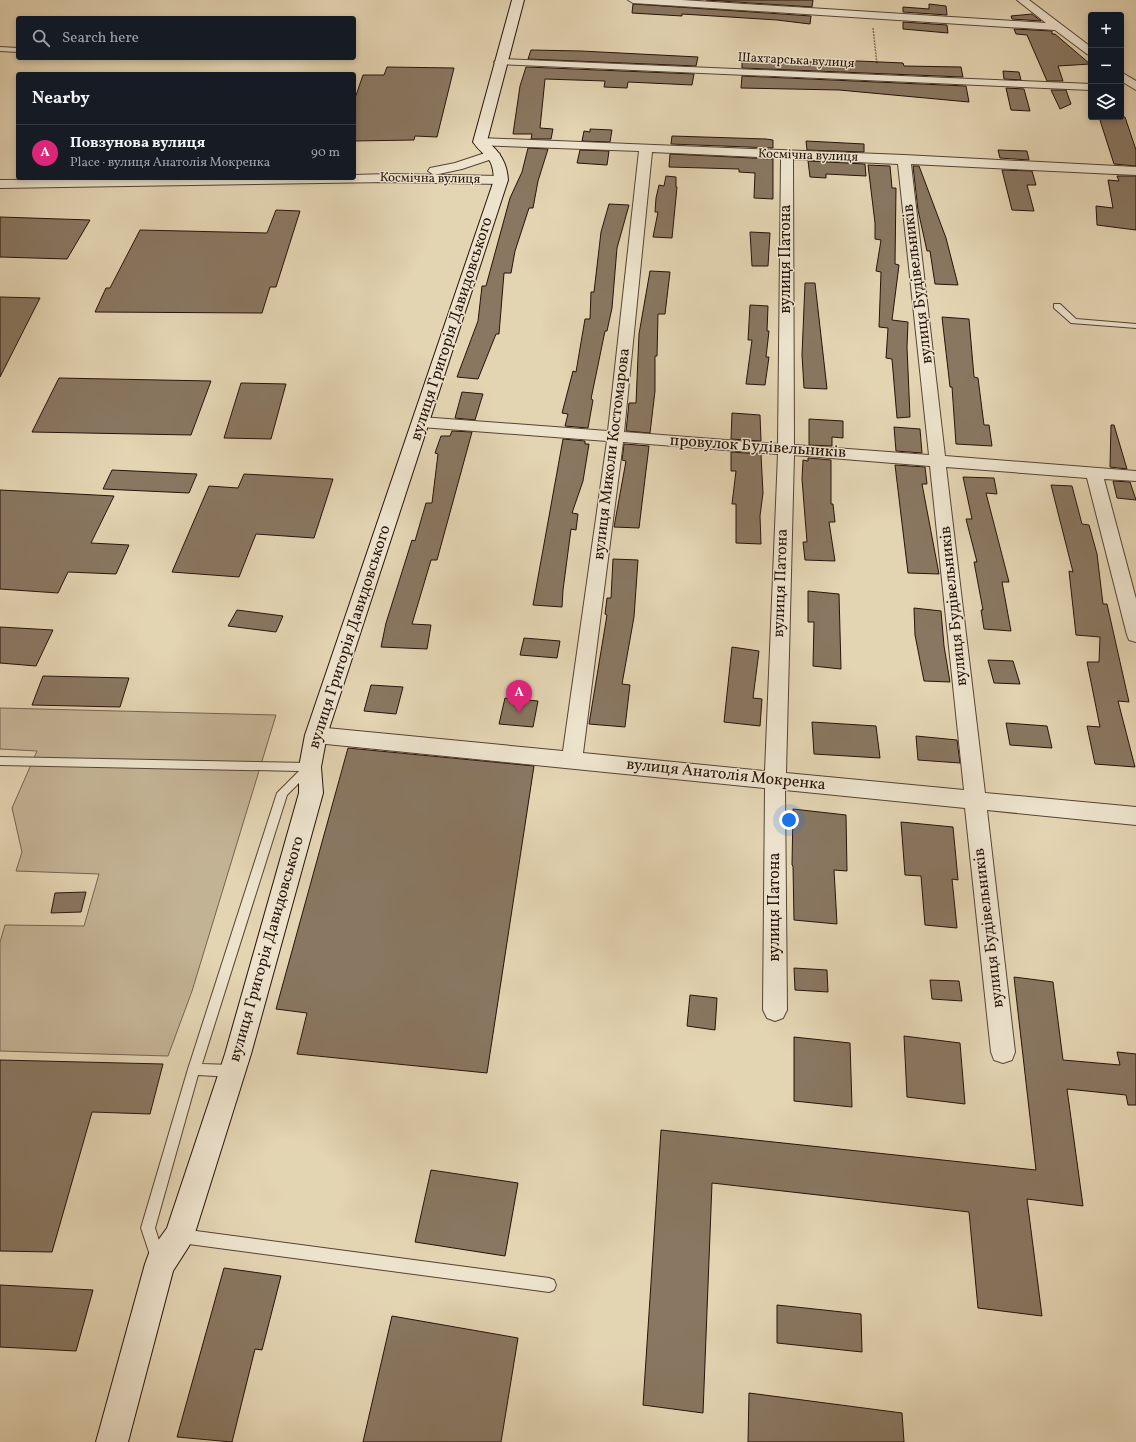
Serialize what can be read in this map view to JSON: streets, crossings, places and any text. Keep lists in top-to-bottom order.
{
  "streets": {
    "street": [
      "Шахтарська вулиця",
      "Космічна вулиця",
      "вулиця Патона",
      "вулиця Будівельників",
      "вулиця Григорія Давидовського",
      "провулок Будівельників",
      "вулиця Миколи Костомарова",
      "вулиця Анатолія Мокренка"
    ]
  },
  "crossings": [
    ["Космічна вулиця", "вулиця Патона"],
    ["Космічна вулиця", "вулиця Будівельників"],
    ["Космічна вулиця", "вулиця Григорія Давидовського"],
    ["Космічна вулиця", "вулиця Миколи Костомарова"],
    ["вулиця Патона", "провулок Будівельників"],
    ["вулиця Патона", "вулиця Анатолія Мокренка"],
    ["вулиця Будівельників", "провулок Будівельників"],
    ["вулиця Будівельників", "вулиця Анатолія Мокренка"],
    ["вулиця Григорія Давидовського", "провулок Будівельників"],
    ["вулиця Григорія Давидовського", "вулиця Анатолія Мокренка"],
    ["провулок Будівельників", "вулиця Миколи Костомарова"],
    ["вулиця Миколи Костомарова", "вулиця Анатолія Мокренка"]
  ],
  "page": {
    "map_buttons": ["+", "−"],
    "search": "Search here",
    "heading": "Nearby",
    "list": [
      {
        "mark": "A",
        "name": "Повзунова вулиця",
        "note": "Place · вулиця Анатолія Мокренка",
        "value": "90 m"
      }
    ],
    "pins": "A"
  }
}
